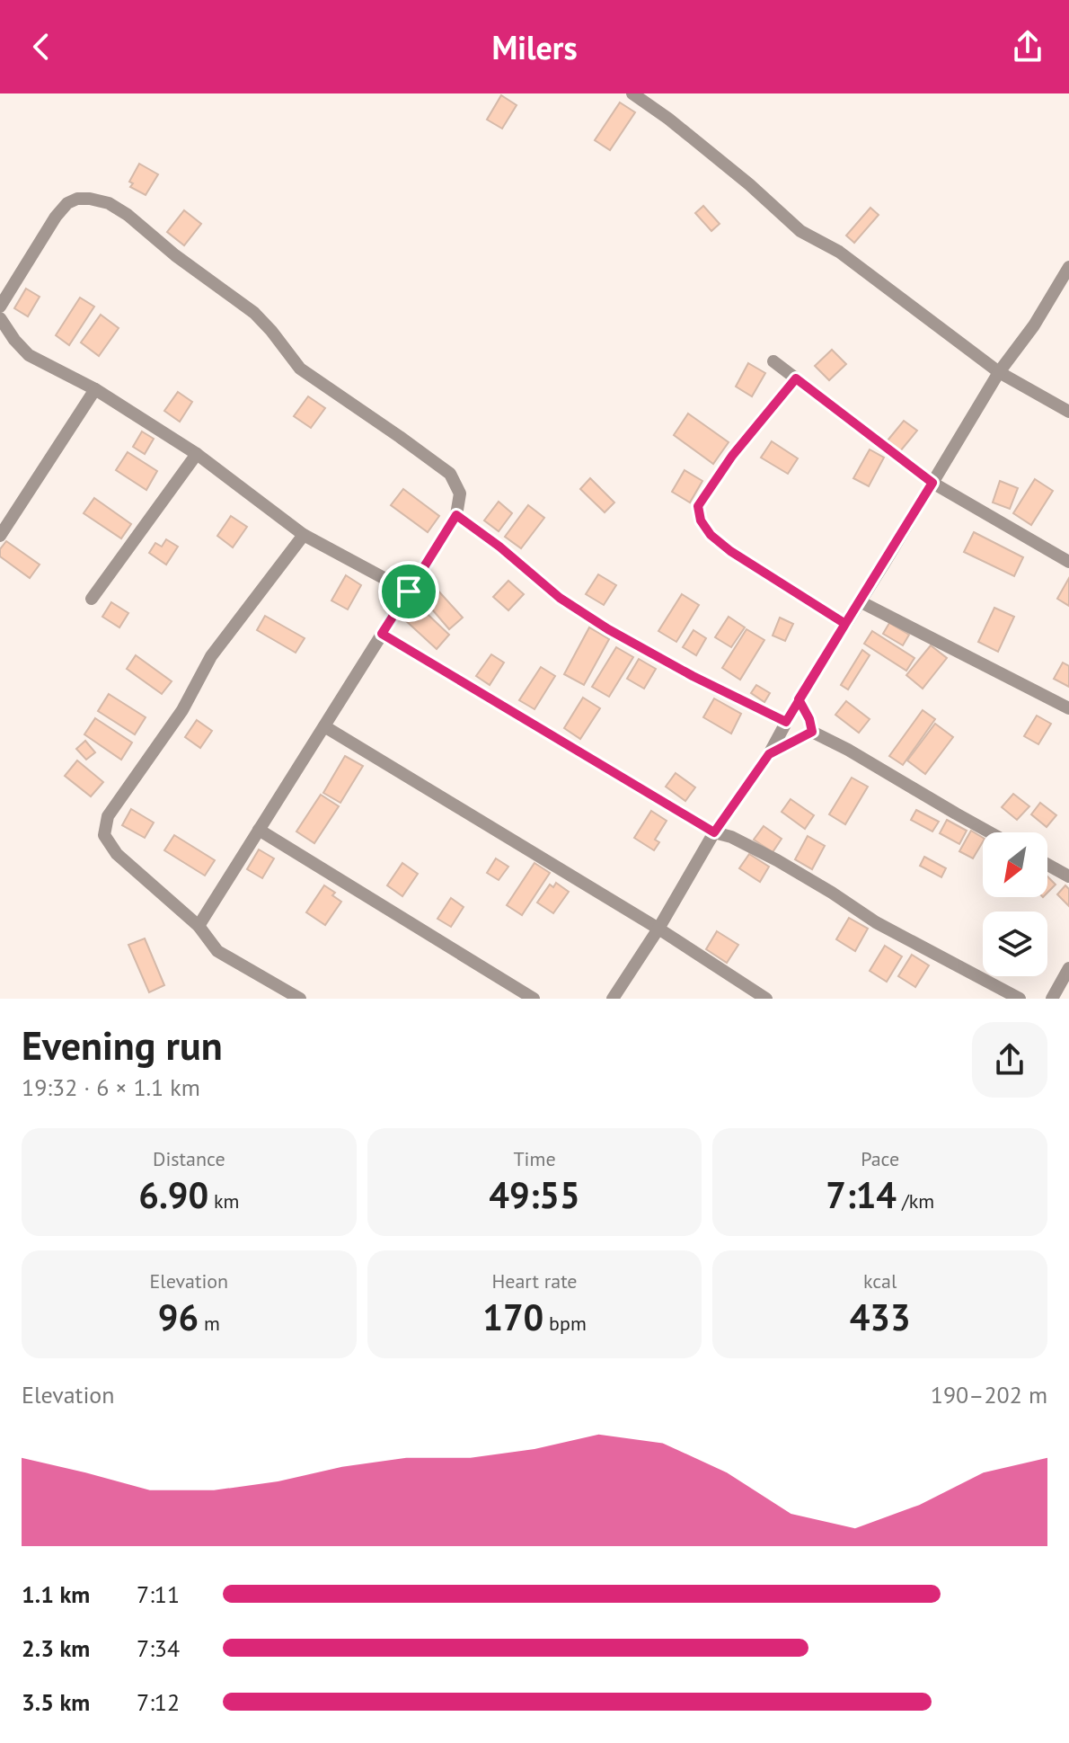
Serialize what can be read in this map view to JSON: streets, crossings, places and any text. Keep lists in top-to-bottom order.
{
  "north": "bottom left",
  "page": {
    "header": "Milers",
    "heading": ["Evening run", "19:32 · 6 × 1.1 km"],
    "stats": [
      ["Distance", "6.90 km"],
      ["Time", "49:55"],
      ["Pace", "7:14 /km"],
      ["Elevation", "96 m"],
      ["Heart rate", "170 bpm"],
      ["kcal", "433"]
    ],
    "chart": ["Elevation", "190–202 m"],
    "list": [
      {
        "name": "1.1 km",
        "note": "7:11"
      },
      {
        "name": "2.3 km",
        "note": "7:34"
      },
      {
        "name": "3.5 km",
        "note": "7:12"
      }
    ]
  }
}
